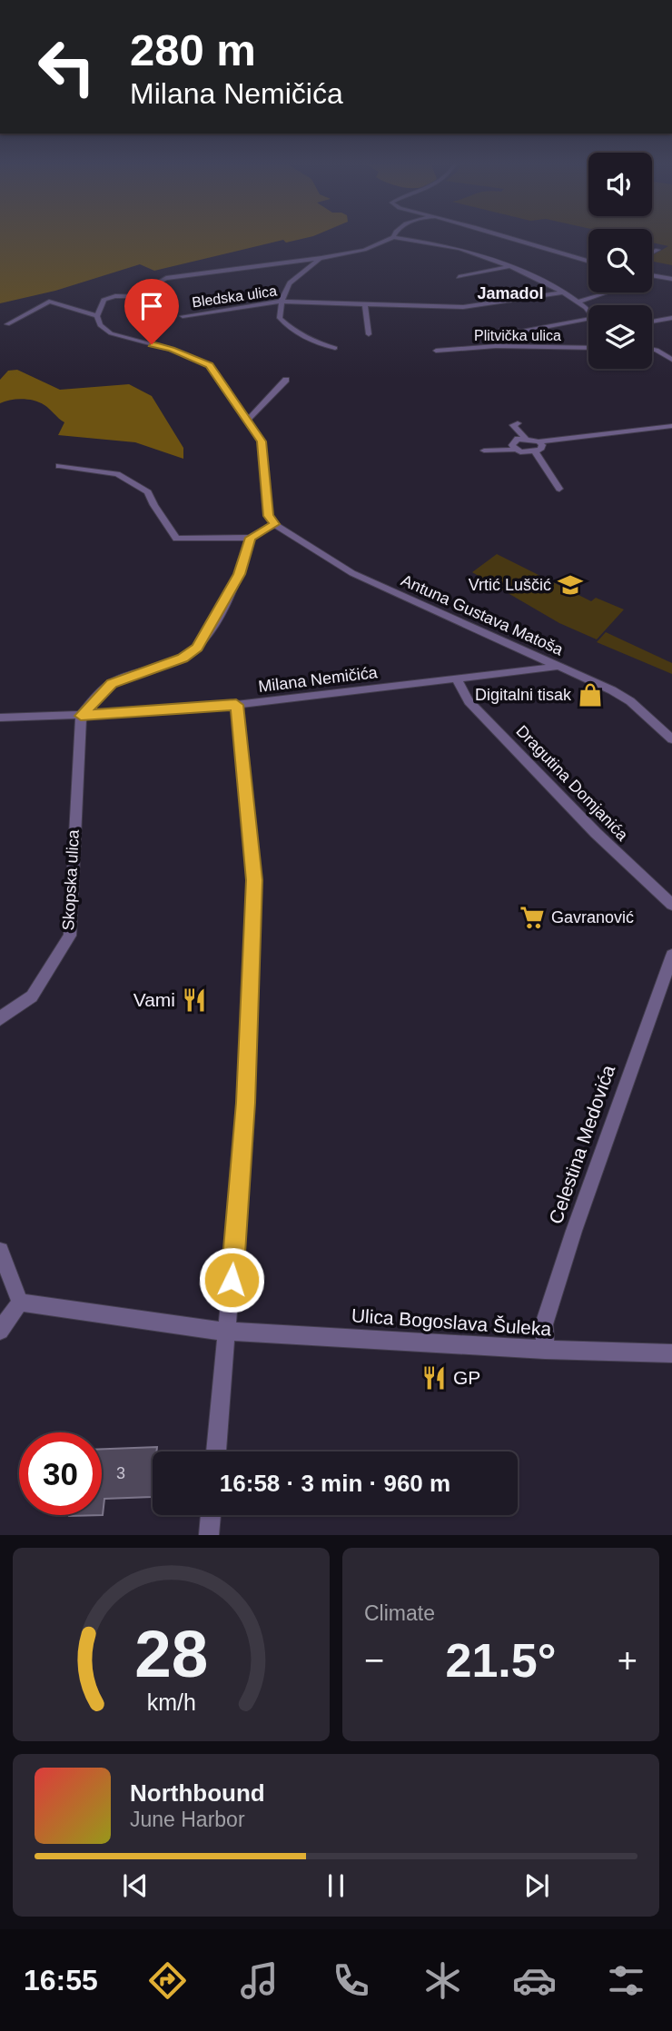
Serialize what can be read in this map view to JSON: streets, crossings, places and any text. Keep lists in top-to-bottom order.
{
  "streets": {
    "street": [
      "Bledska ulica",
      "Plitvička ulica",
      "Antuna Gustava Matoša",
      "Milana Nemičića",
      "Dragutina Domjanića",
      "Skopska ulica",
      "Celestina Medovića",
      "Ulica Bogoslava Šuleka"
    ]
  },
  "crossings": [
    ["Antuna Gustava Matoša", "Milana Nemičića"],
    ["Milana Nemičića", "Dragutina Domjanića"],
    ["Milana Nemičića", "Skopska ulica"],
    ["Celestina Medovića", "Ulica Bogoslava Šuleka"]
  ],
  "districts": ["Jamadol"],
  "places": {
    "school or university": ["Vrtić Luščić"],
    "shop": ["Digitalni tisak"],
    "supermarket": ["Gavranović"],
    "restaurant": ["Vami", "GP"]
  },
  "house_numbers": ["3"],
  "page": {
    "turn": ["280 m", "Milana Nemičića"],
    "limit": "30",
    "trip": "16:58 · 3 min · 960 m",
    "tile": "Climate",
    "heat": ["−", "21.5°", "+"],
    "song": ["Northbound", "June Harbor"],
    "tabs": "16:55",
    "gauge": ["28", "km/h"]
  }
}
